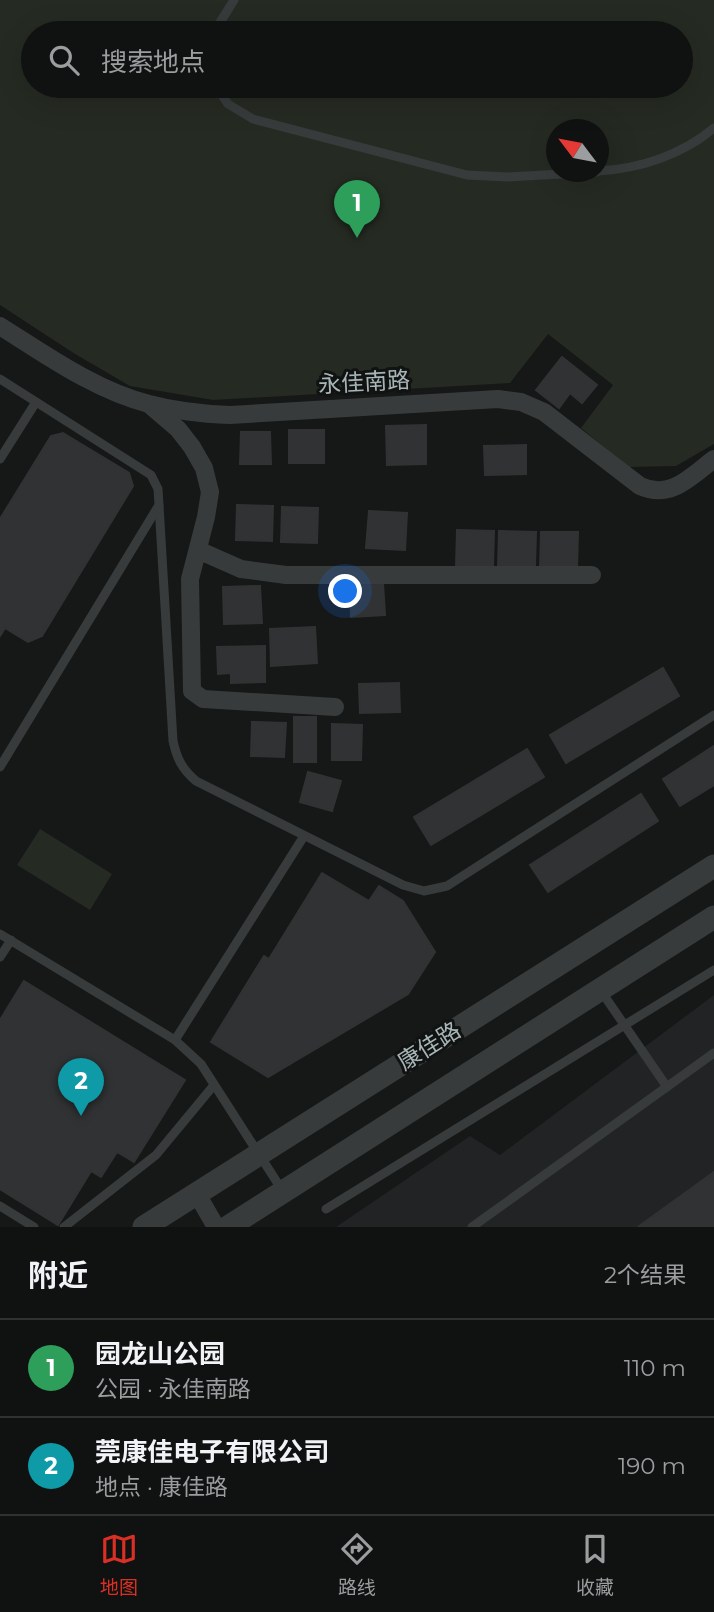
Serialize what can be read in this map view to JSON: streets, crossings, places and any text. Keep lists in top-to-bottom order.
{
  "streets": {
    "street": ["永佳南路", "康佳路"]
  },
  "north": "top left",
  "page": {
    "search": "搜索地点",
    "pins": ["1", "2"],
    "heading": ["附近", "2个结果"],
    "list": [
      {
        "mark": "1",
        "name": "园龙山公园",
        "note": "公园 · 永佳南路",
        "value": "110 m"
      },
      {
        "mark": "2",
        "name": "莞康佳电子有限公司",
        "note": "地点 · 康佳路",
        "value": "190 m"
      }
    ],
    "nav": ["地图", "路线", "收藏"]
  }
}
